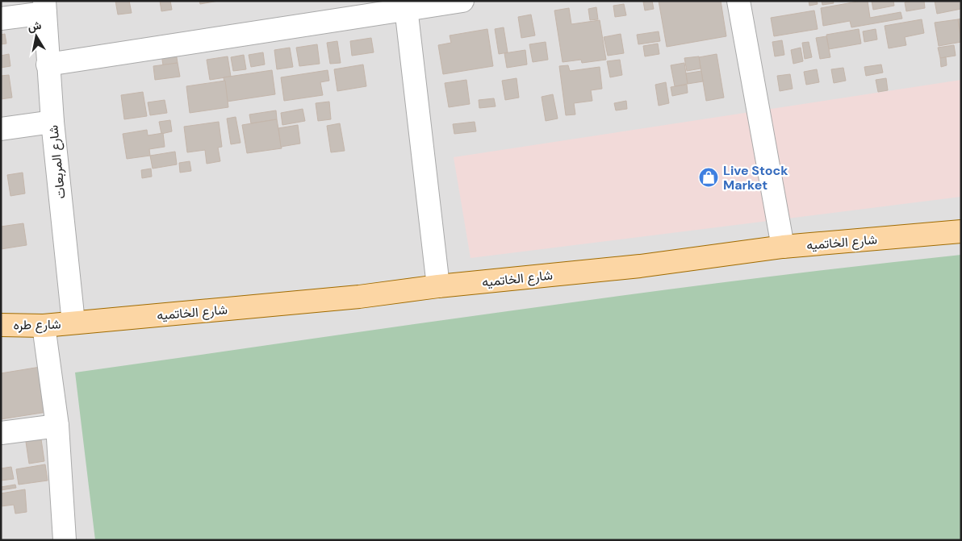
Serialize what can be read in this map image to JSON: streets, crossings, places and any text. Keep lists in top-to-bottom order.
{
  "streets": {
    "main road": ["شارع الخاتميه", "شارع طره"],
    "street": ["شارع المربعات"]
  },
  "crossings": [
    ["شارع المربعات", "شارع الخاتميه"],
    ["شارع المربعات", "شارع طره"],
    ["شارع الخاتميه", "شارع طره"]
  ],
  "places": {
    "shop": ["Live Stock Market"]
  },
  "north": "top"
}
